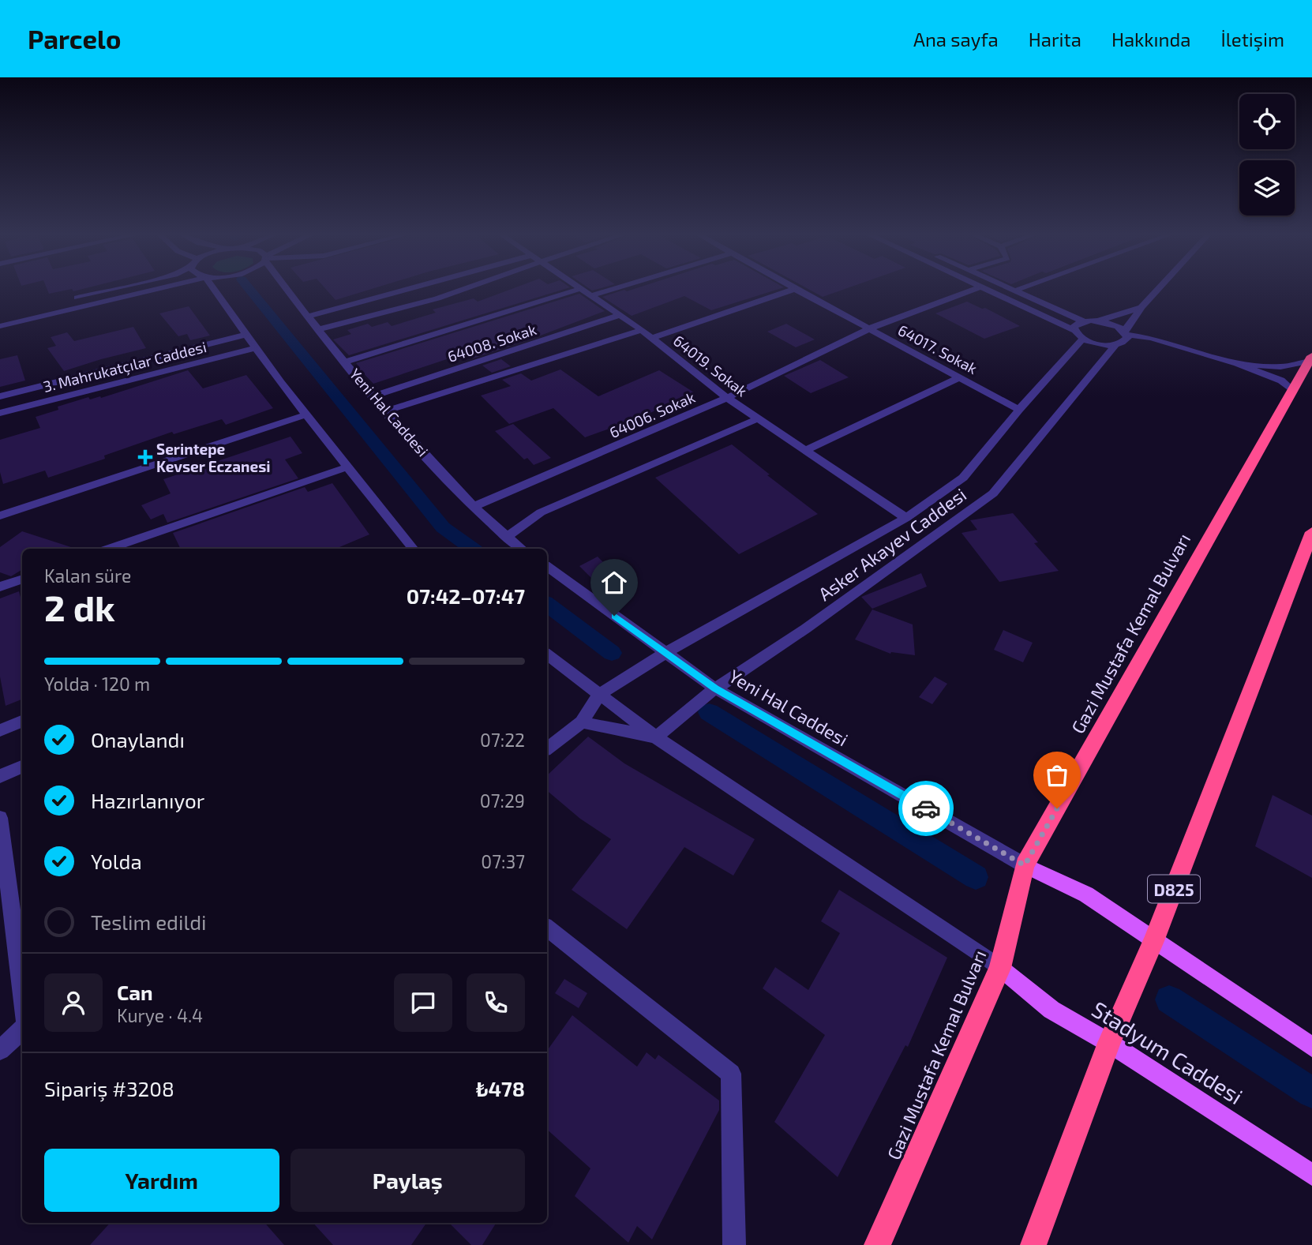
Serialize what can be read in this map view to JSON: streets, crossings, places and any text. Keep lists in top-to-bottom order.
{
  "streets": {
    "highway": ["Gazi Mustafa Kemal Bulvarı", "D825"],
    "main road": ["Stadyum Caddesi"],
    "street": [
      "64008. Sokak",
      "64017. Sokak",
      "64019. Sokak",
      "3. Mahrukatçılar Caddesi",
      "Yeni Hal Caddesi",
      "64006. Sokak",
      "Asker Akayev Caddesi"
    ]
  },
  "crossings": [
    ["64008. Sokak", "64019. Sokak"],
    ["64008. Sokak", "Yeni Hal Caddesi"],
    ["64017. Sokak", "64006. Sokak"],
    ["64017. Sokak", "Asker Akayev Caddesi"],
    ["64019. Sokak", "64006. Sokak"],
    ["64019. Sokak", "Asker Akayev Caddesi"],
    ["Yeni Hal Caddesi", "64006. Sokak"],
    ["Yeni Hal Caddesi", "Asker Akayev Caddesi"],
    ["Yeni Hal Caddesi", "Gazi Mustafa Kemal Bulvarı"],
    ["Gazi Mustafa Kemal Bulvarı", "Stadyum Caddesi"],
    ["D825", "Stadyum Caddesi"]
  ],
  "places": {
    "health": ["Serintepe Kevser Eczanesi"]
  },
  "page": {
    "header": "Parcelo",
    "nav": [
      "Ana sayfa",
      "Harita",
      "Hakkında",
      "İletişim"
    ],
    "heading": ["2 dk", "Kalan süre", "07:42–07:47"],
    "panel": [
      "Can",
      "Kurye · 4.4",
      "Sipariş #3208",
      "₺478"
    ],
    "bar": "Yolda · 120 m",
    "list": [
      ["Onaylandı", "07:22"],
      ["Hazırlanıyor", "07:29"],
      ["Yolda", "07:37"],
      "Teslim edildi"
    ],
    "buttons": ["Yardım", "Paylaş"]
  }
}
